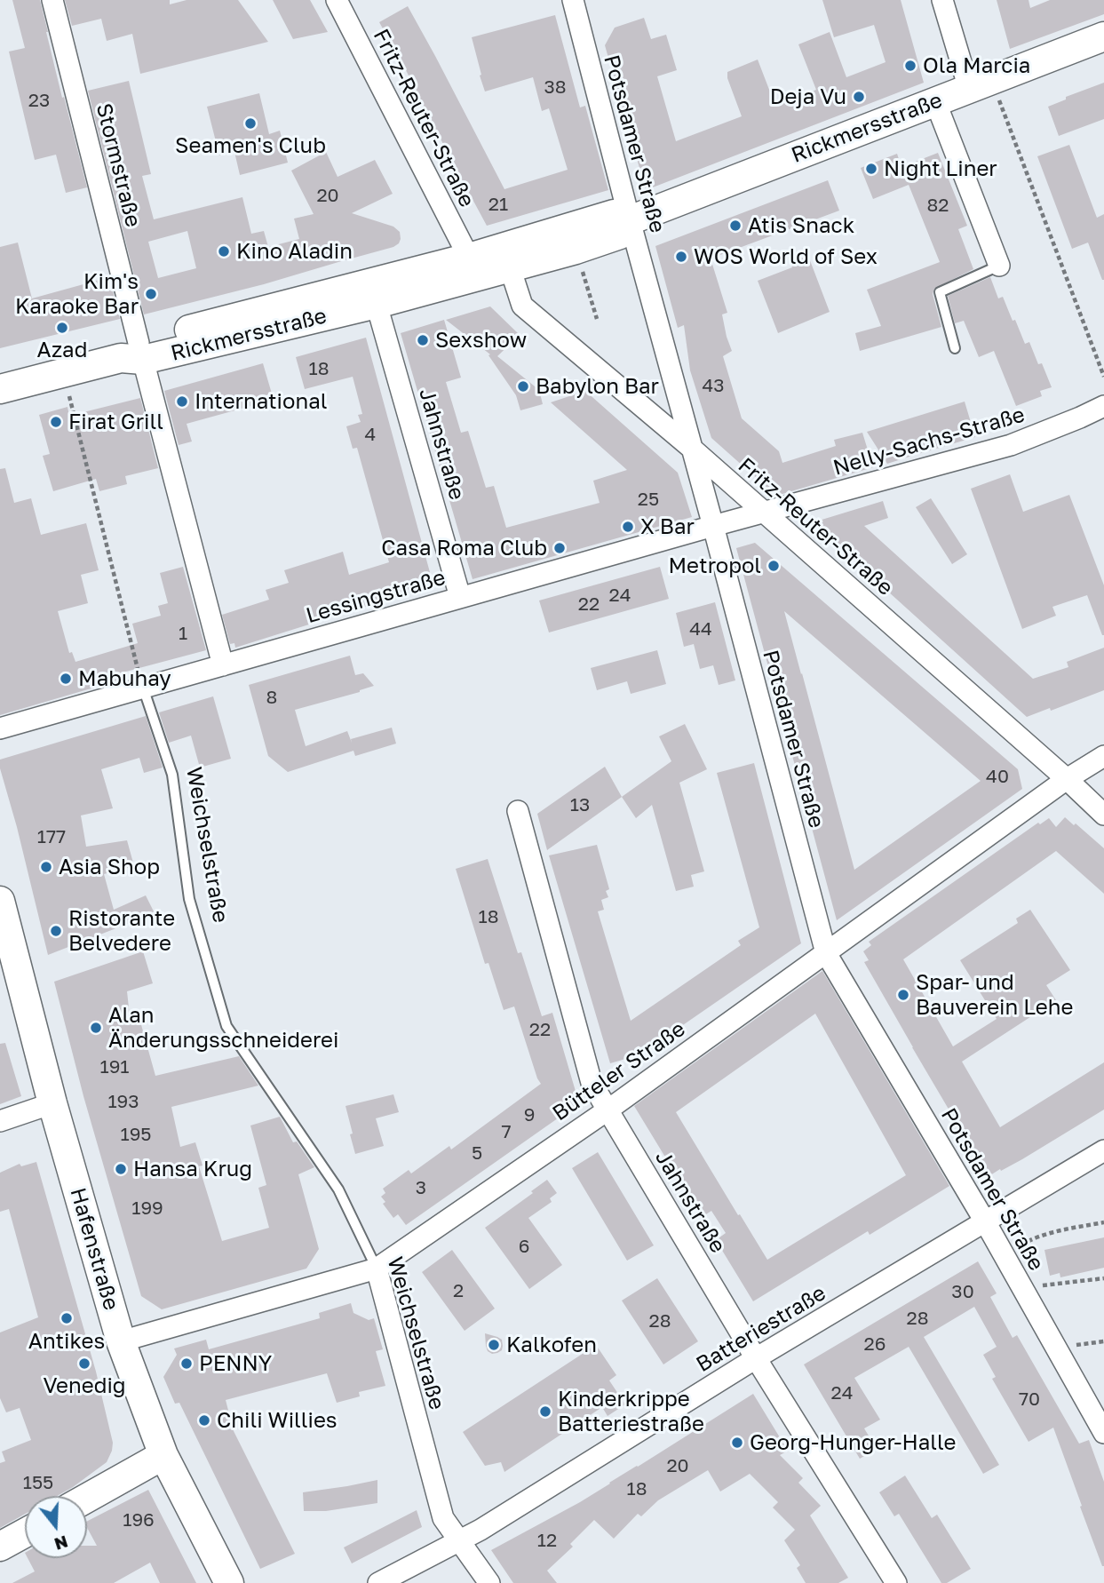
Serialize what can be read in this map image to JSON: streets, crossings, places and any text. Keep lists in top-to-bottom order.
{
  "streets": {
    "main road": ["Rickmersstraße", "Hafenstraße"],
    "street": [
      "Fritz-Reuter-Straße",
      "Potsdamer Straße",
      "Stormstraße",
      "Nelly-Sachs-Straße",
      "Jahnstraße",
      "Lessingstraße",
      "Weichselstraße",
      "Bütteler Straße",
      "Batteriestraße"
    ]
  },
  "crossings": [
    ["Fritz-Reuter-Straße", "Rickmersstraße"],
    ["Fritz-Reuter-Straße", "Potsdamer Straße"],
    ["Fritz-Reuter-Straße", "Nelly-Sachs-Straße"],
    ["Fritz-Reuter-Straße", "Lessingstraße"],
    ["Fritz-Reuter-Straße", "Bütteler Straße"],
    ["Rickmersstraße", "Potsdamer Straße"],
    ["Rickmersstraße", "Stormstraße"],
    ["Rickmersstraße", "Jahnstraße"],
    ["Potsdamer Straße", "Lessingstraße"],
    ["Potsdamer Straße", "Bütteler Straße"],
    ["Potsdamer Straße", "Batteriestraße"],
    ["Stormstraße", "Lessingstraße"],
    ["Nelly-Sachs-Straße", "Lessingstraße"],
    ["Jahnstraße", "Lessingstraße"],
    ["Jahnstraße", "Bütteler Straße"],
    ["Jahnstraße", "Batteriestraße"],
    ["Lessingstraße", "Weichselstraße"],
    ["Weichselstraße", "Bütteler Straße"],
    ["Weichselstraße", "Batteriestraße"],
    ["Bütteler Straße", "Hafenstraße"]
  ],
  "places": [
    "Ola Marcia",
    "Deja Vu",
    "Seamen's Club",
    "Night Liner",
    "Atis Snack",
    "Kino Aladin",
    "WOS World of Sex",
    "Kim's Karaoke Bar",
    "Azad",
    "Sexshow",
    "Babylon Bar",
    "International",
    "Firat Grill",
    "X Bar",
    "Casa Roma Club",
    "Metropol",
    "Mabuhay",
    "Asia Shop",
    "Ristorante Belvedere",
    "Spar- und Bauverein Lehe",
    "Alan Änderungsschneiderei",
    "Hansa Krug",
    "Antikes",
    "Kalkofen",
    "Venedig",
    "PENNY",
    "Kinderkrippe Batteriestraße",
    "Chili Willies",
    "Georg-Hunger-Halle"
  ],
  "house_numbers": [
    "38",
    "23",
    "20",
    "21",
    "82",
    "18",
    "43",
    "4",
    "25",
    "24",
    "22",
    "44",
    "1",
    "8",
    "40",
    "13",
    "177",
    "18",
    "22",
    "191",
    "193",
    "9",
    "7",
    "195",
    "5",
    "3",
    "199",
    "6",
    "2",
    "30",
    "28",
    "28",
    "26",
    "24",
    "70",
    "20",
    "155",
    "18",
    "196",
    "12"
  ],
  "north": "bottom"
}
